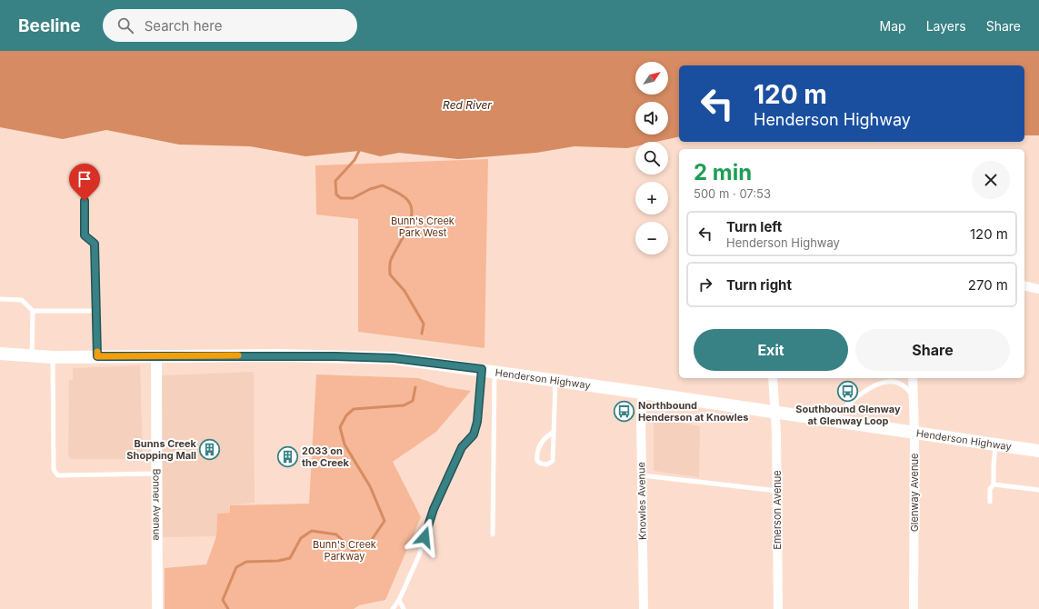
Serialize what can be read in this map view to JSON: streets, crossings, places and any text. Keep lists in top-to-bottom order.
{
  "streets": {
    "main road": ["Henderson Highway"],
    "street": [
      "Glenway Avenue",
      "Knowles Avenue",
      "Bonner Avenue",
      "Emerson Avenue"
    ]
  },
  "crossings": [
    ["Henderson Highway", "Glenway Avenue"],
    ["Henderson Highway", "Knowles Avenue"],
    ["Henderson Highway", "Bonner Avenue"],
    ["Henderson Highway", "Emerson Avenue"]
  ],
  "water": ["Red River"],
  "parks": ["Bunn's Creek Park West", "Bunn's Creek Parkway"],
  "places": {
    "bus stop": ["Southbound Glenway at Glenway Loop", "Northbound Henderson at Knowles"],
    "building": ["Bunns Creek Shopping Mall", "2033 on the Creek"]
  },
  "north": "top right",
  "page": {
    "header": "Beeline",
    "search": "Search here",
    "nav": ["Map", "Layers", "Share"],
    "map_buttons": ["+", "−"],
    "turn": ["120 m", "Henderson Highway"],
    "heading": ["2 min", "500 m · 07:53"],
    "list": [
      {
        "name": "Turn left",
        "note": "Henderson Highway",
        "value": "120 m"
      },
      {
        "name": "Turn right",
        "value": "270 m"
      }
    ],
    "buttons": ["Exit", "Share"]
  }
}
